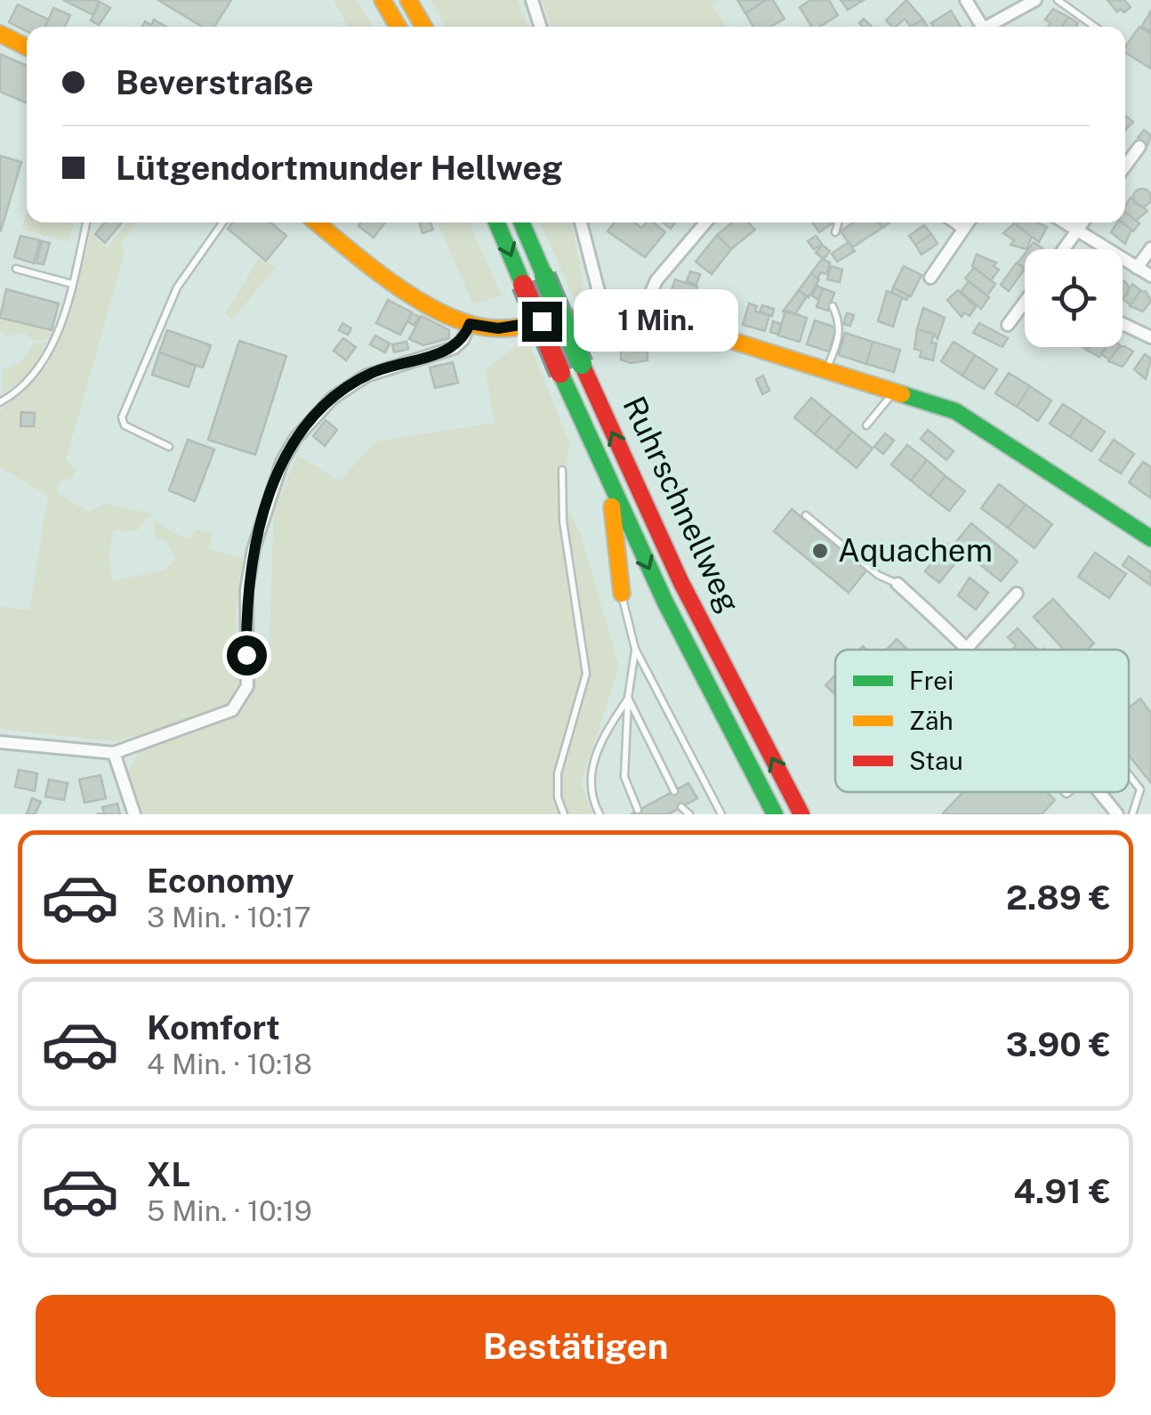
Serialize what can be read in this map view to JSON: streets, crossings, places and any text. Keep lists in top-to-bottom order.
{
  "streets": {
    "main road": ["Ruhrschnellweg"]
  },
  "places": ["Aquachem"],
  "legend": ["Frei", "Zäh", "Stau"],
  "page": {
    "banner": ["Beverstraße", "Lütgendortmunder Hellweg"],
    "bubble": "1 Min.",
    "list": [
      {
        "name": "Economy",
        "note": "3 Min. · 10:17",
        "value": "2.89 €"
      },
      {
        "name": "Komfort",
        "note": "4 Min. · 10:18",
        "value": "3.90 €"
      },
      {
        "name": "XL",
        "note": "5 Min. · 10:19",
        "value": "4.91 €"
      }
    ],
    "buttons": "Bestätigen"
  }
}
